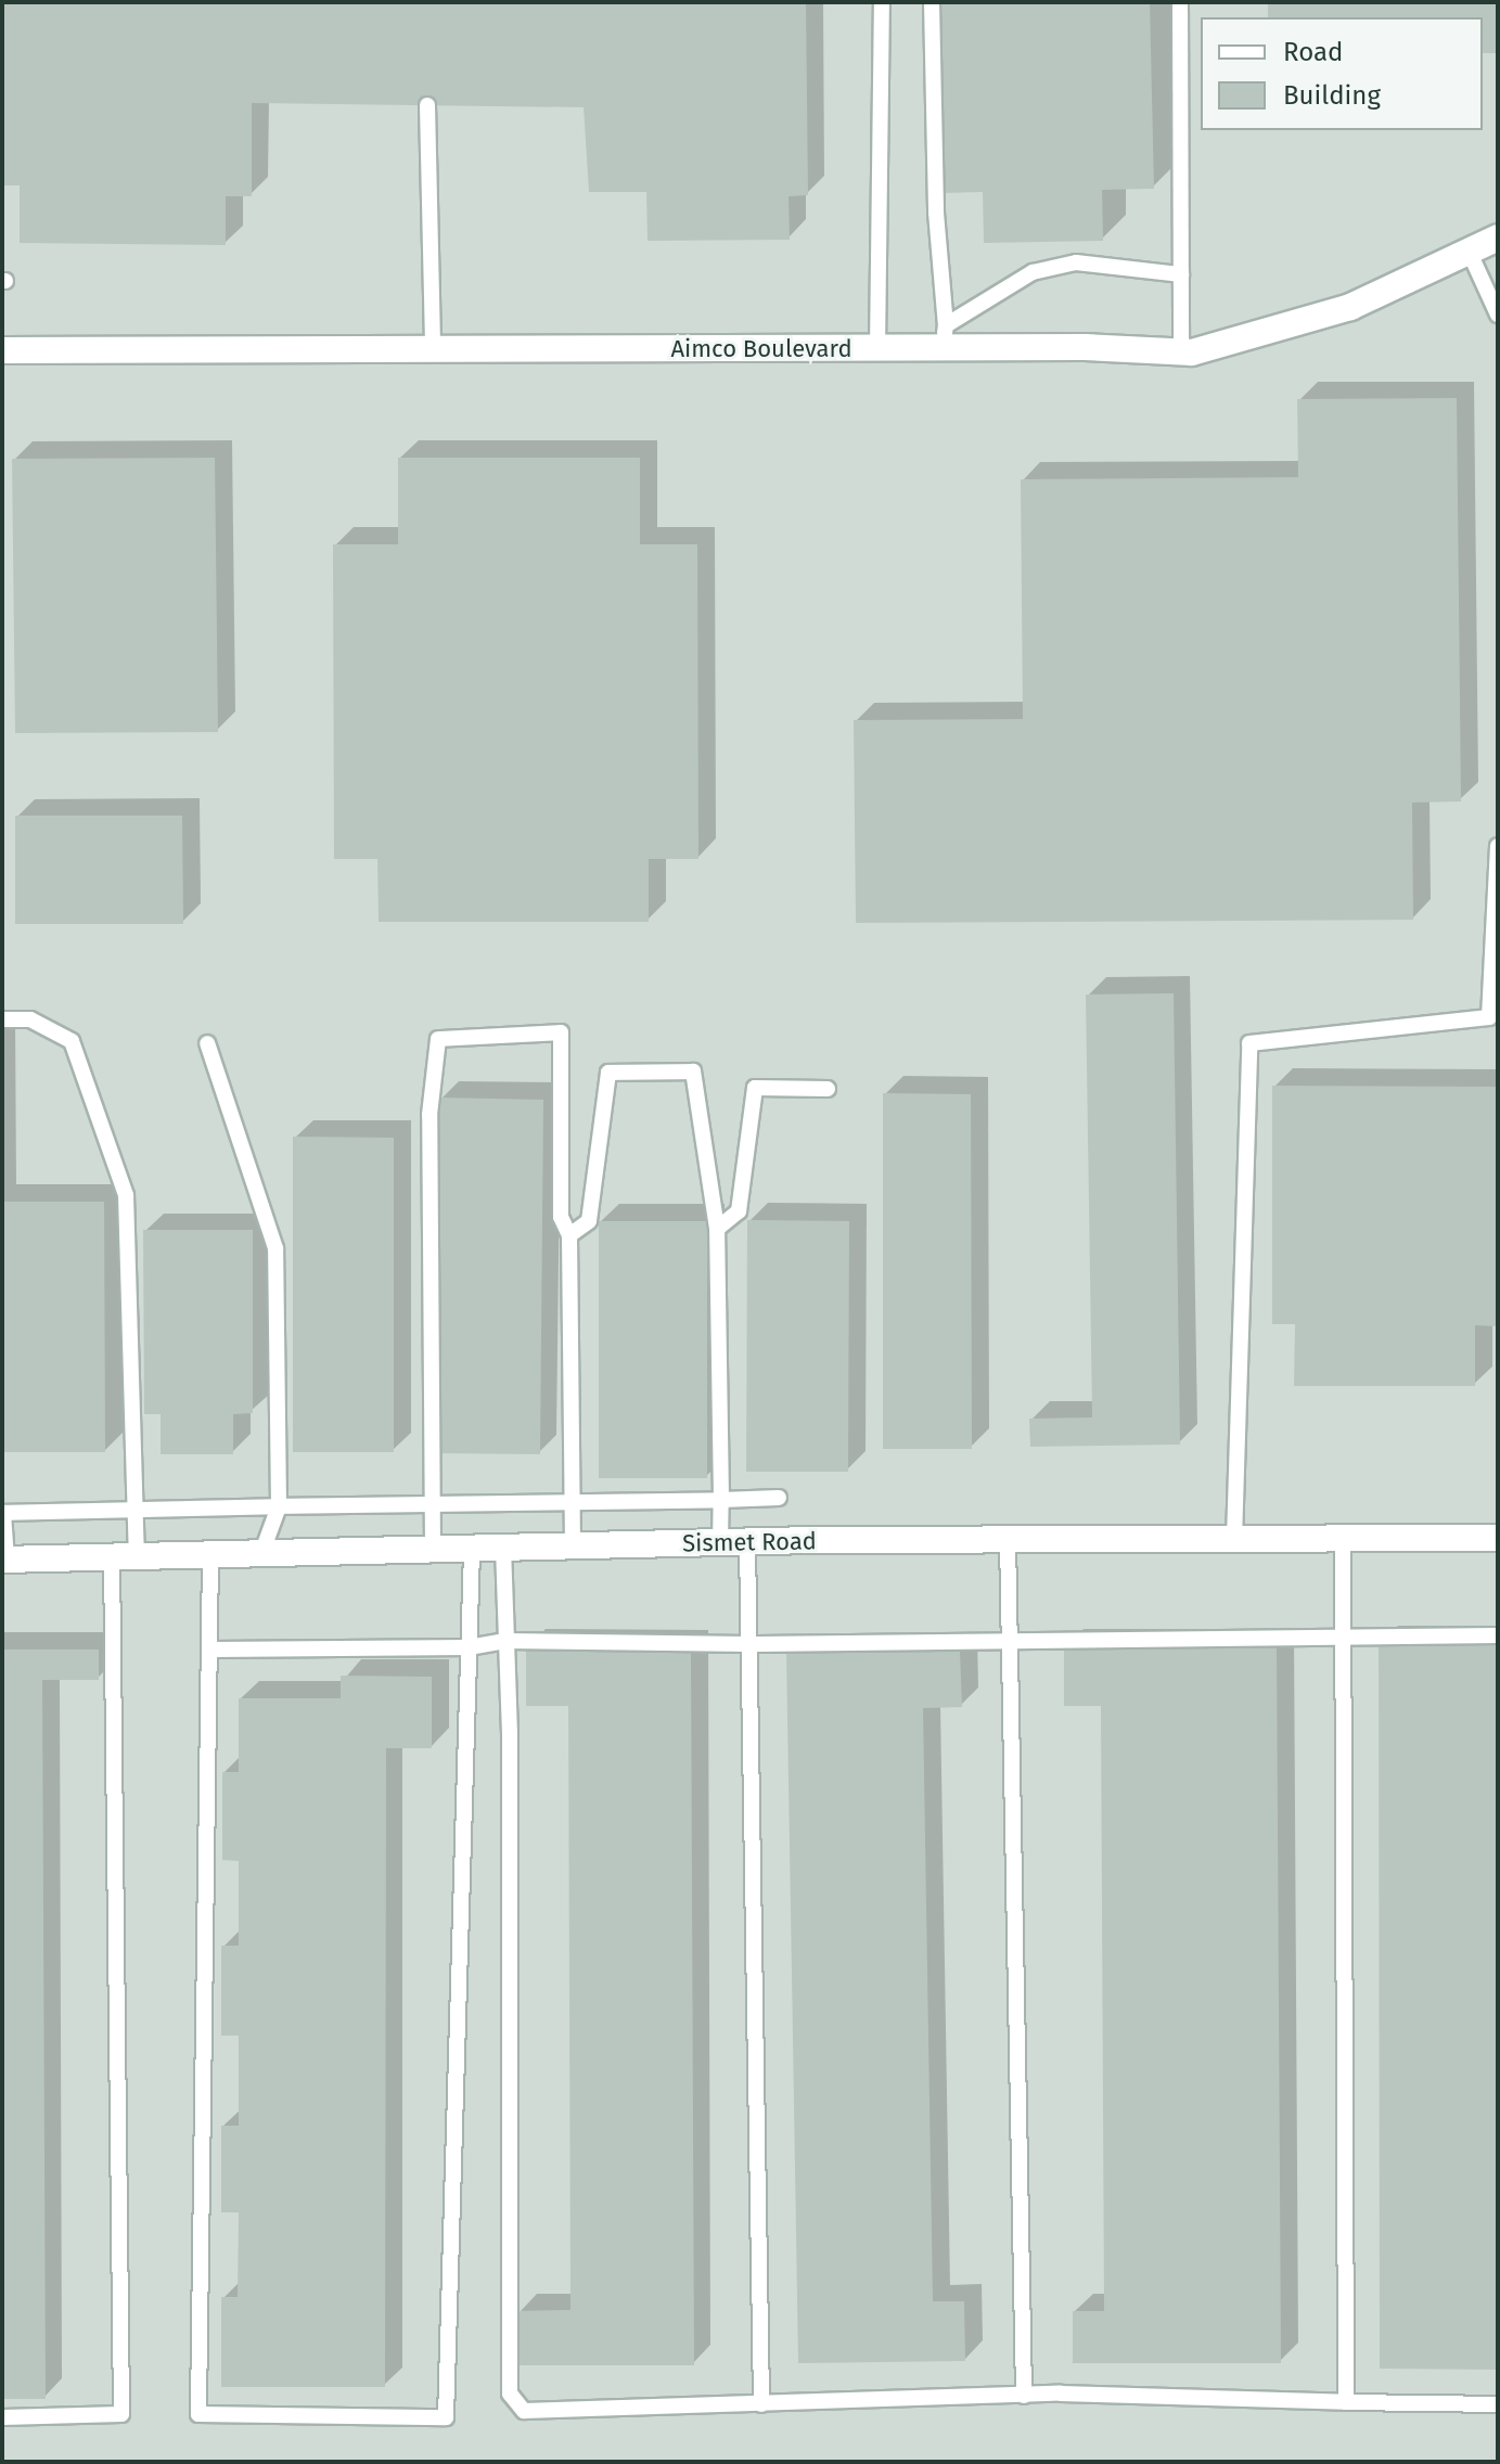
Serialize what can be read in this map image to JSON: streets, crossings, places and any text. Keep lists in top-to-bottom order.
{
  "streets": {
    "street": ["Aimco Boulevard", "Sismet Road"]
  },
  "legend": ["Road", "Building"]
}
